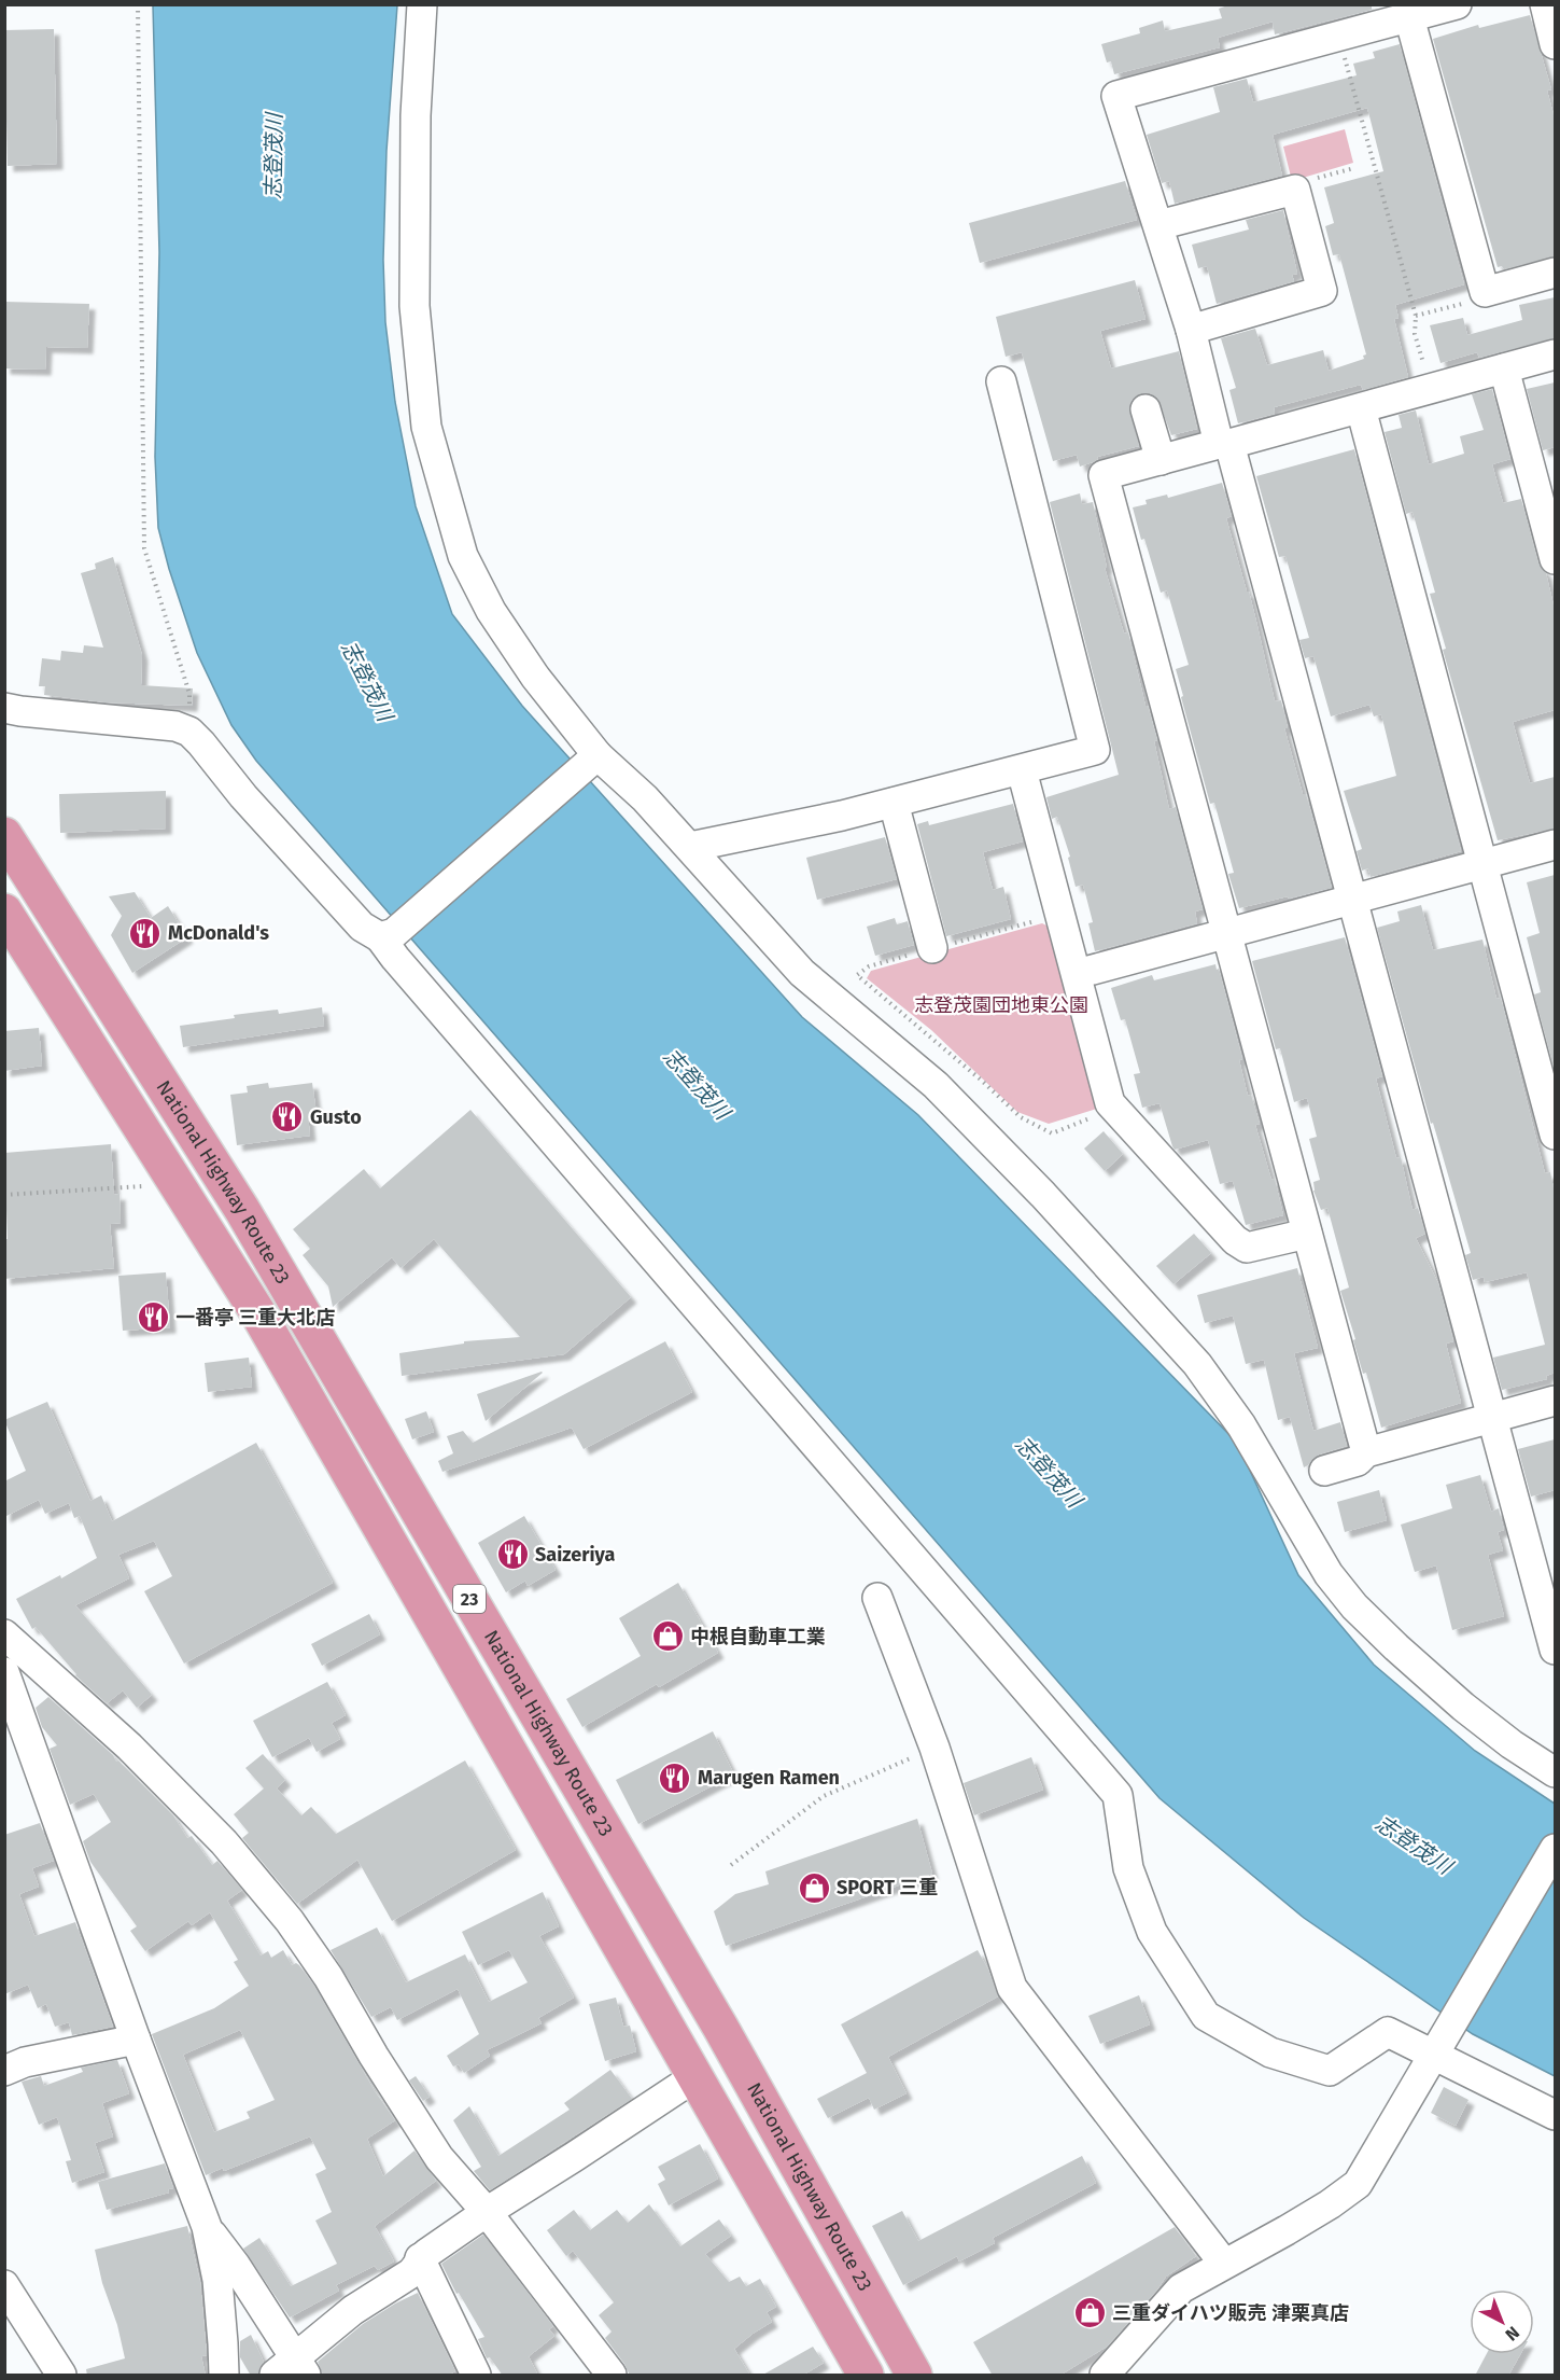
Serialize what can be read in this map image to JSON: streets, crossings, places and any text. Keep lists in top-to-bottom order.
{
  "streets": {
    "highway": ["National Highway Route 23", "23"]
  },
  "water": ["志登茂川"],
  "parks": ["志登茂園団地東公園"],
  "places": {
    "restaurant": [
      "McDonald's",
      "Gusto",
      "一番亭 三重大北店",
      "Saizeriya",
      "Marugen Ramen"
    ],
    "shop": ["中根自動車工業", "SPORT 三重", "三重ダイハツ販売 津栗真店"]
  },
  "north": "bottom right"
}
